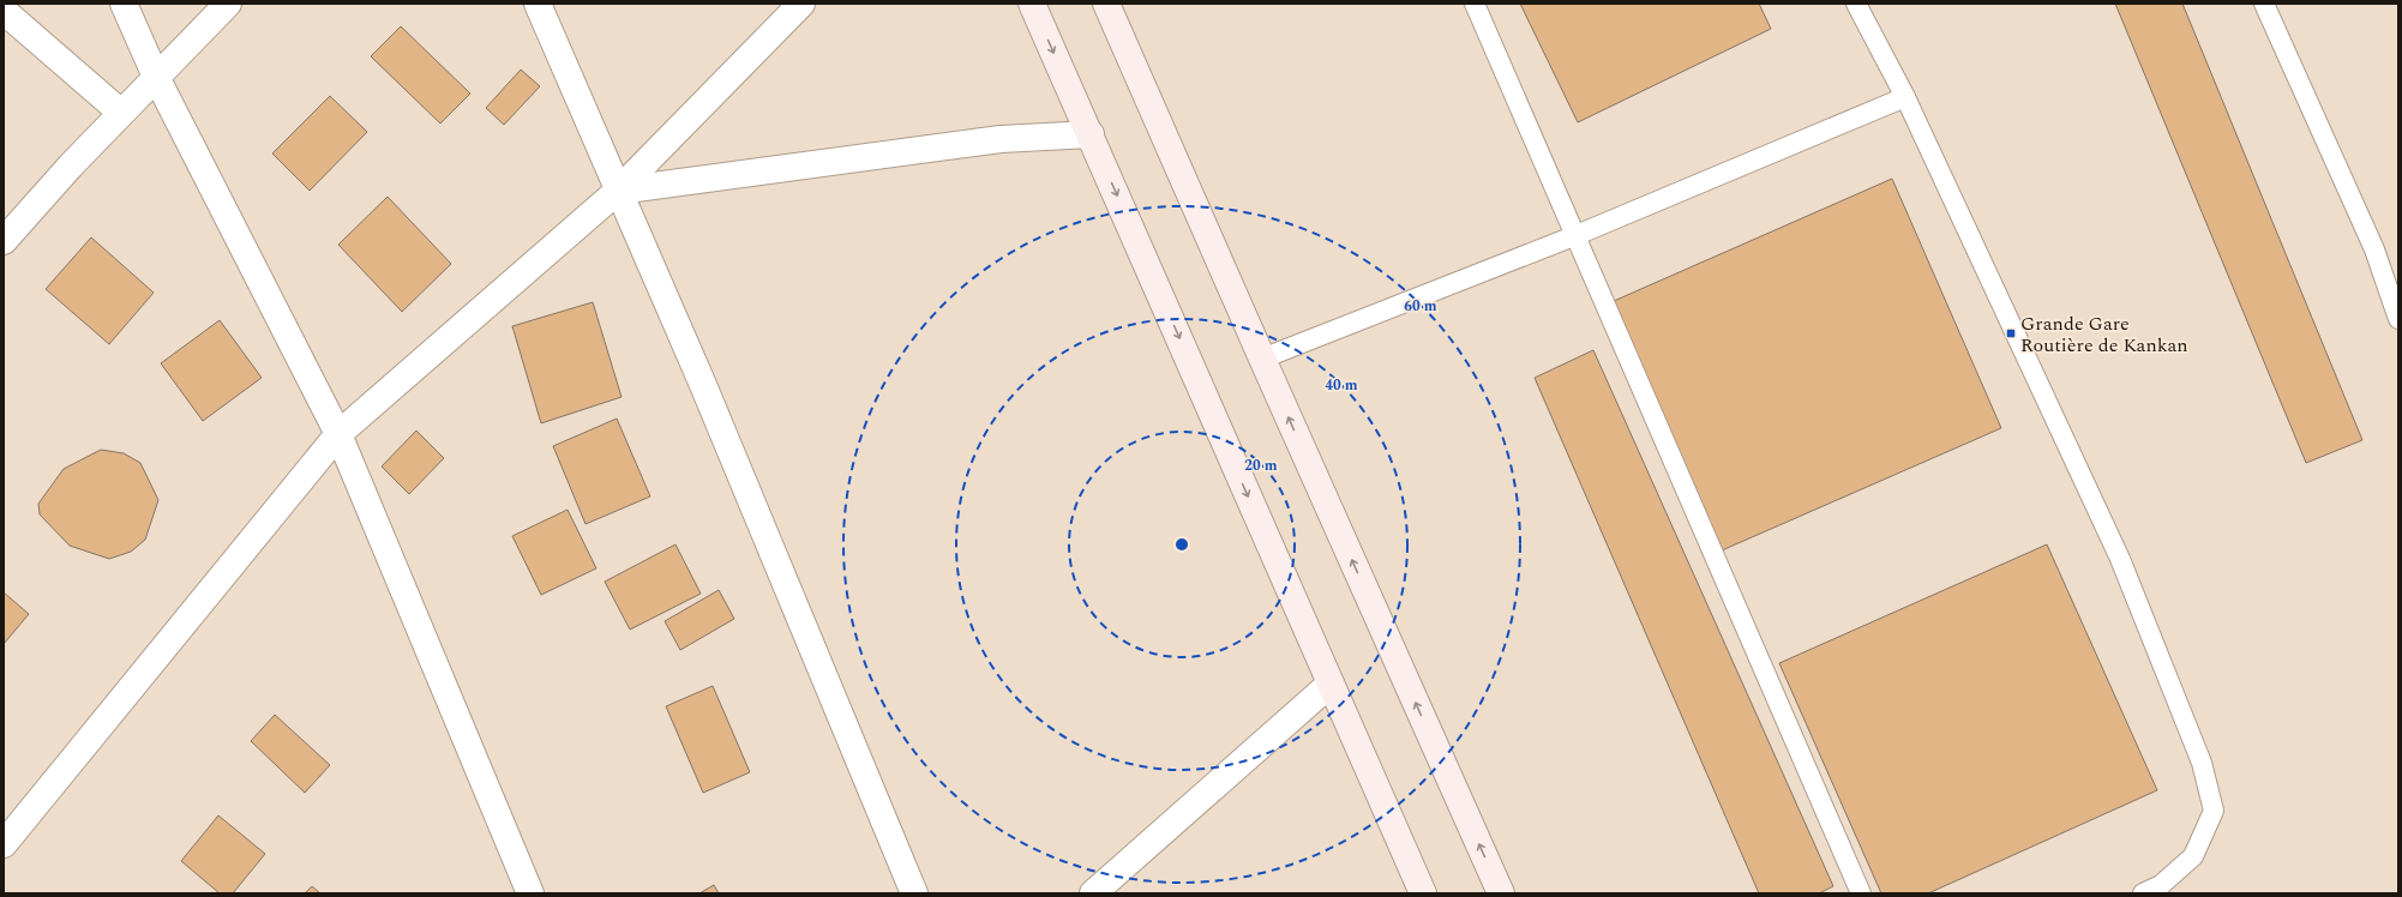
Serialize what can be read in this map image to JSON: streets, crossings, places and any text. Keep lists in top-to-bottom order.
{
  "places": {
    "transit": ["Grande Gare Routière de Kankan"]
  },
  "rings": ["60 m", "40 m", "20 m"]
}
